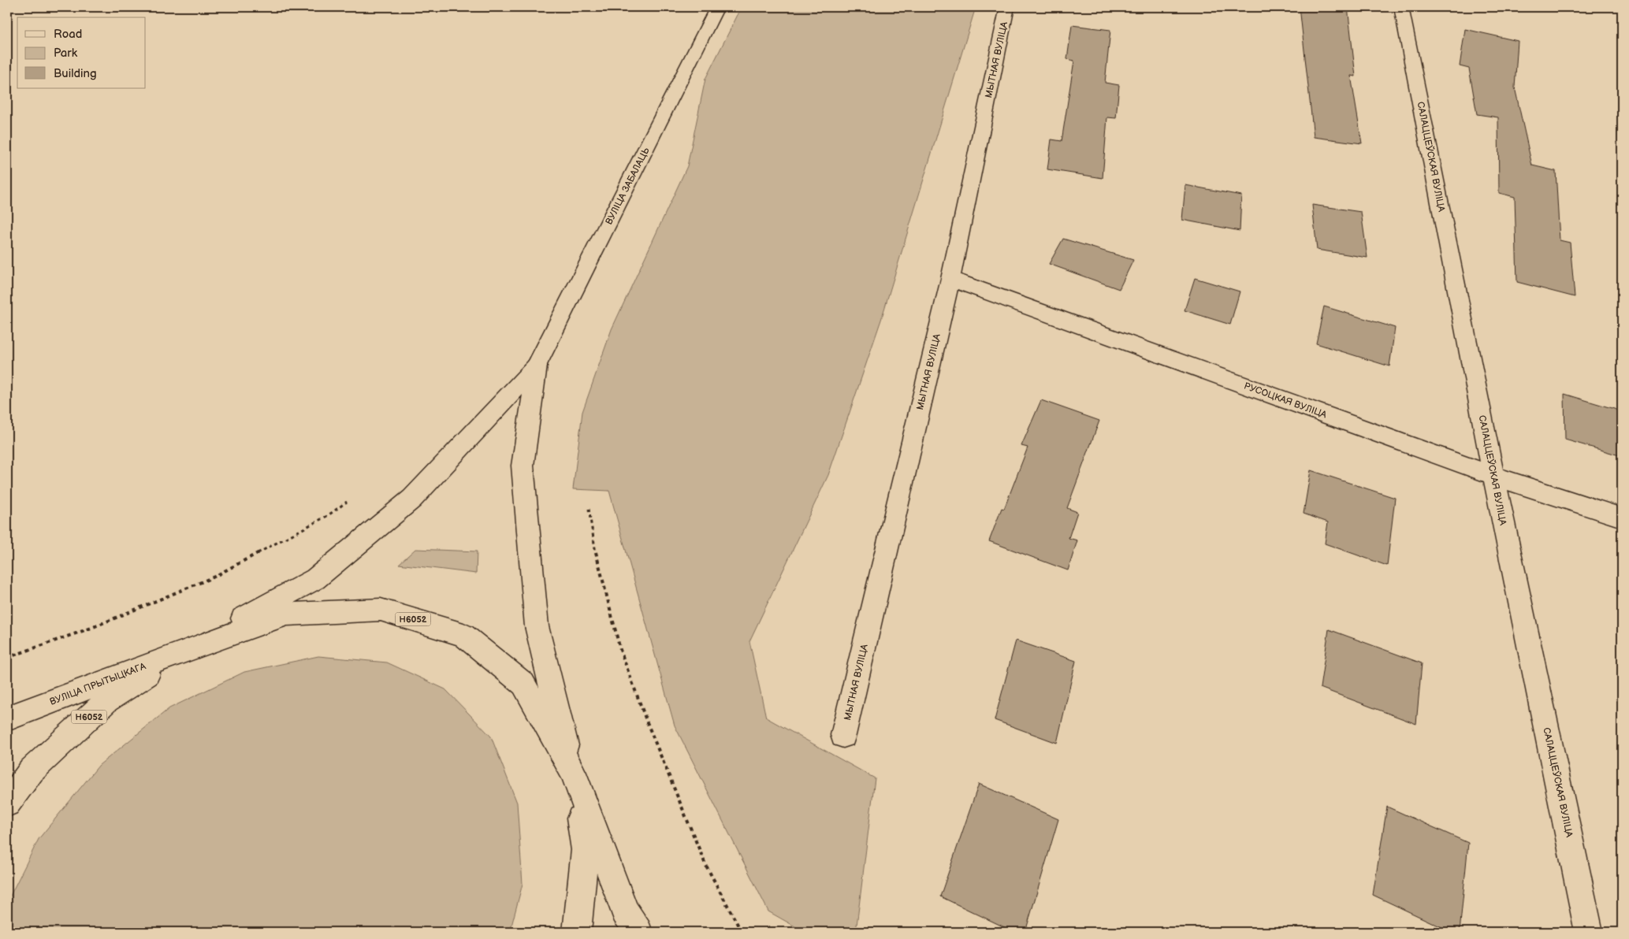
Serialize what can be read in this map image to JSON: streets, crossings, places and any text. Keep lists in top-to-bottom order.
{
  "streets": {
    "street": [
      "МЫТНАЯ ВУЛІЦА",
      "САЛАЦЦЕЎСКАЯ ВУЛІЦА",
      "ВУЛІЦА ЗАБАЛАЦЬ",
      "РУСОЦКАЯ ВУЛІЦА",
      "Н6052",
      "ВУЛІЦА ПРЫТЫЦКАГА"
    ]
  },
  "crossings": [
    ["МЫТНАЯ ВУЛІЦА", "РУСОЦКАЯ ВУЛІЦА"],
    ["САЛАЦЦЕЎСКАЯ ВУЛІЦА", "РУСОЦКАЯ ВУЛІЦА"],
    ["ВУЛІЦА ЗАБАЛАЦЬ", "Н6052"],
    ["Н6052", "ВУЛІЦА ПРЫТЫЦКАГА"]
  ],
  "legend": ["Road", "Park", "Building"]
}
